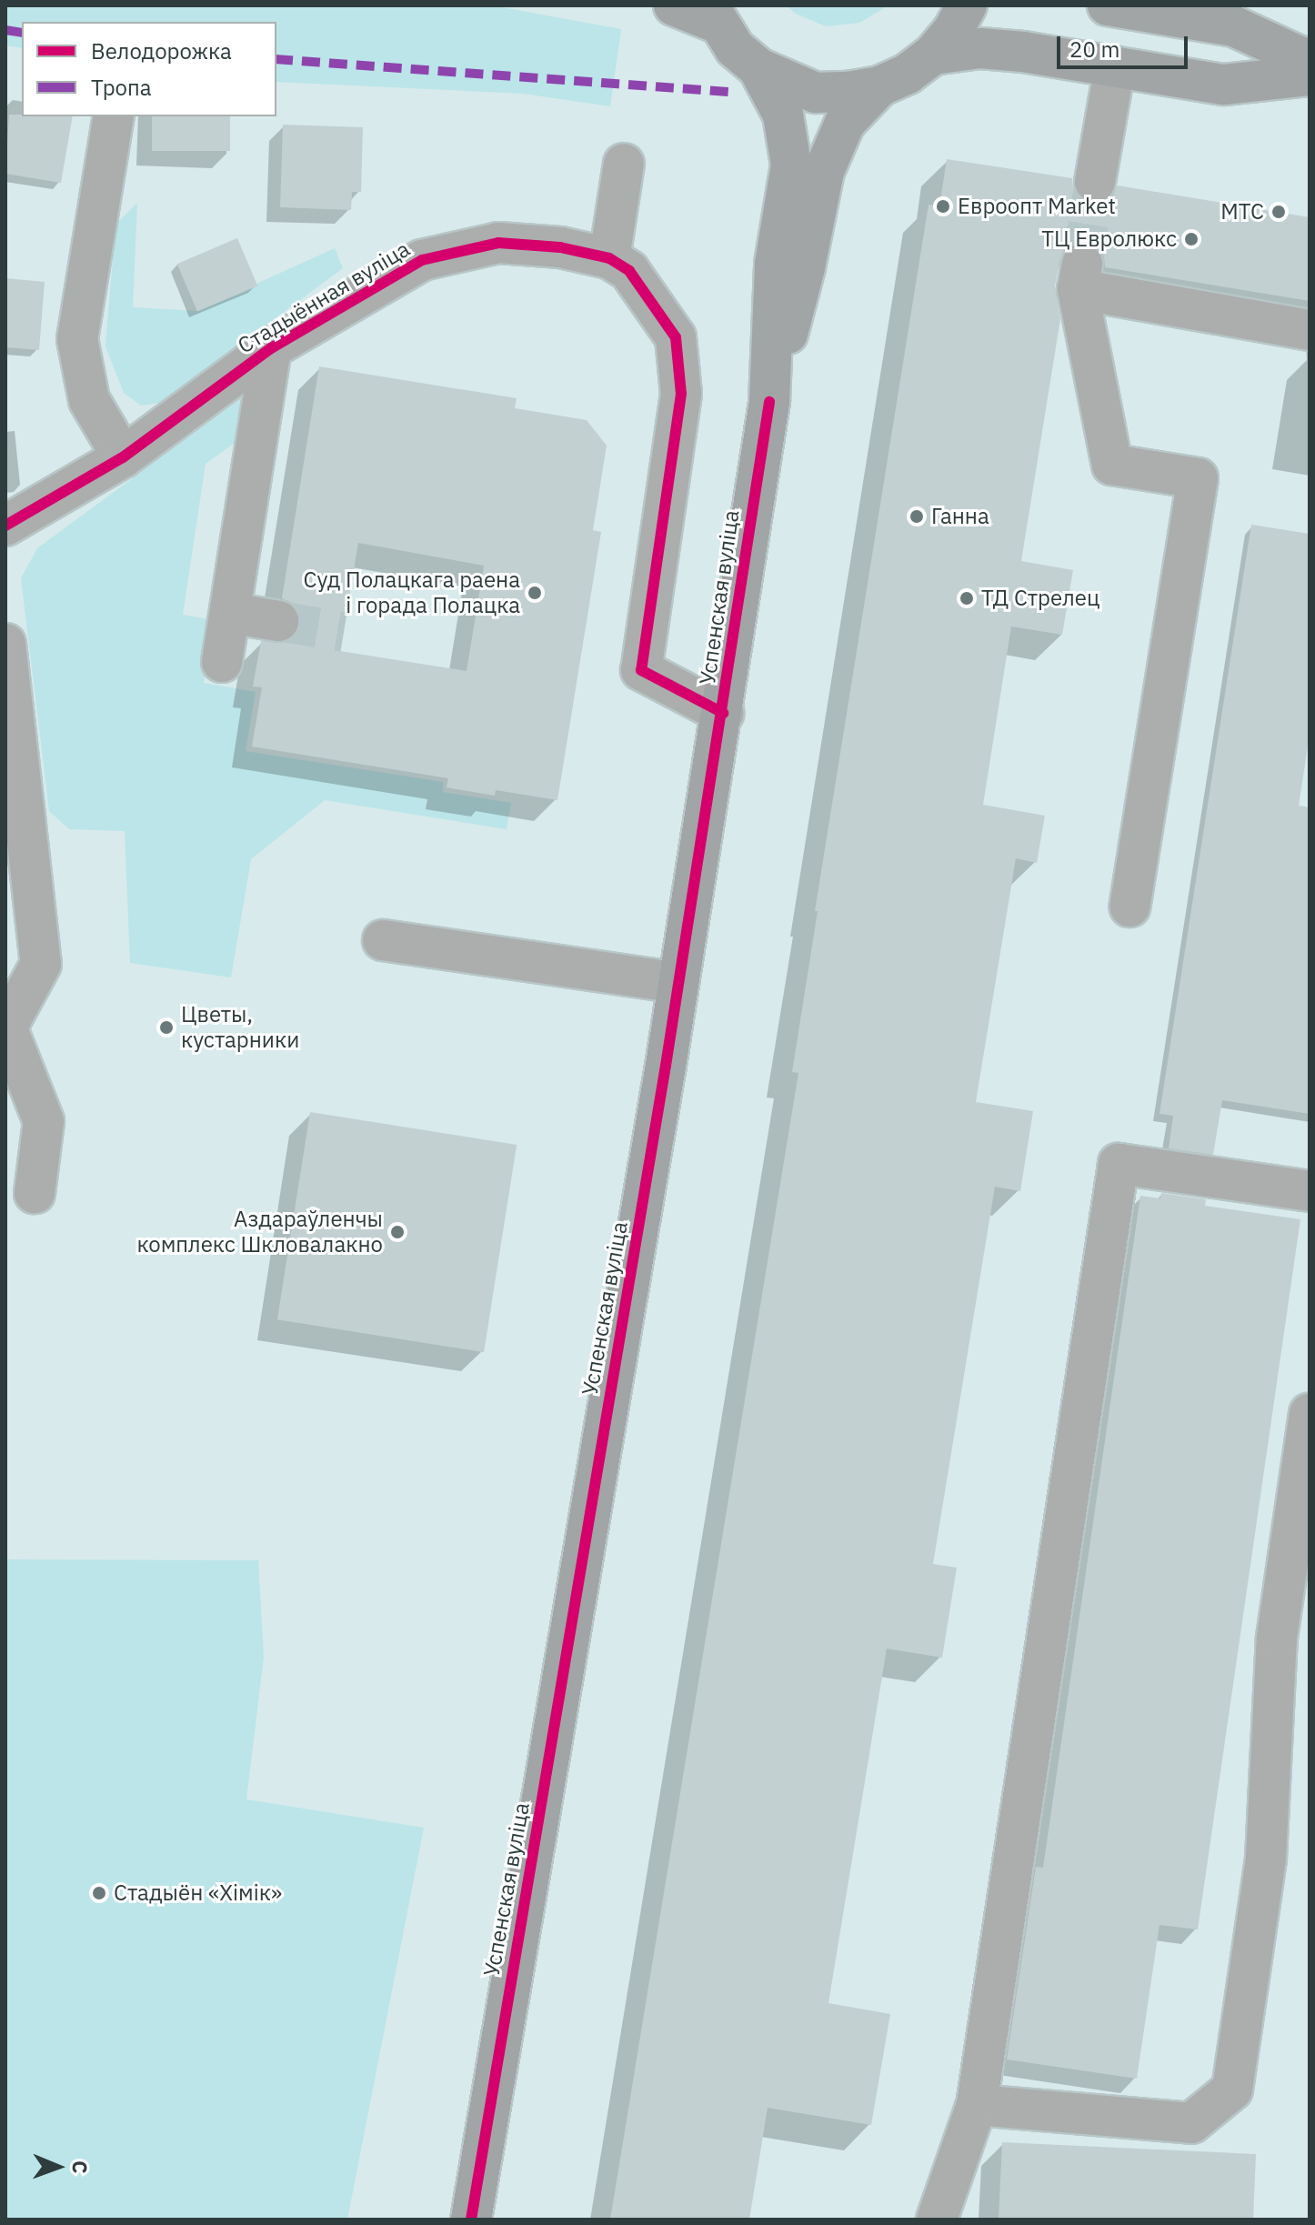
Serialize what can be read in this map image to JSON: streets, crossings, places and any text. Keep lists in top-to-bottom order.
{
  "streets": {
    "main road": ["Успенская вуліца"],
    "street": ["Стадыённая вуліца"]
  },
  "crossings": [
    ["Стадыённая вуліца", "Успенская вуліца"]
  ],
  "places": [
    "Евроопт Market",
    "МТС",
    "ТЦ Евролюкс",
    "Ганна",
    "Суд Полацкага раена і горада Полацка",
    "ТД Стрелец",
    "Цветы, кустарники",
    "Аздараўленчы комплекс Шкловалакно",
    "Стадыён «Хімік»"
  ],
  "legend": ["Велодорожка", "Тропа"],
  "scale_bar": "20 m",
  "north": "right"
}
